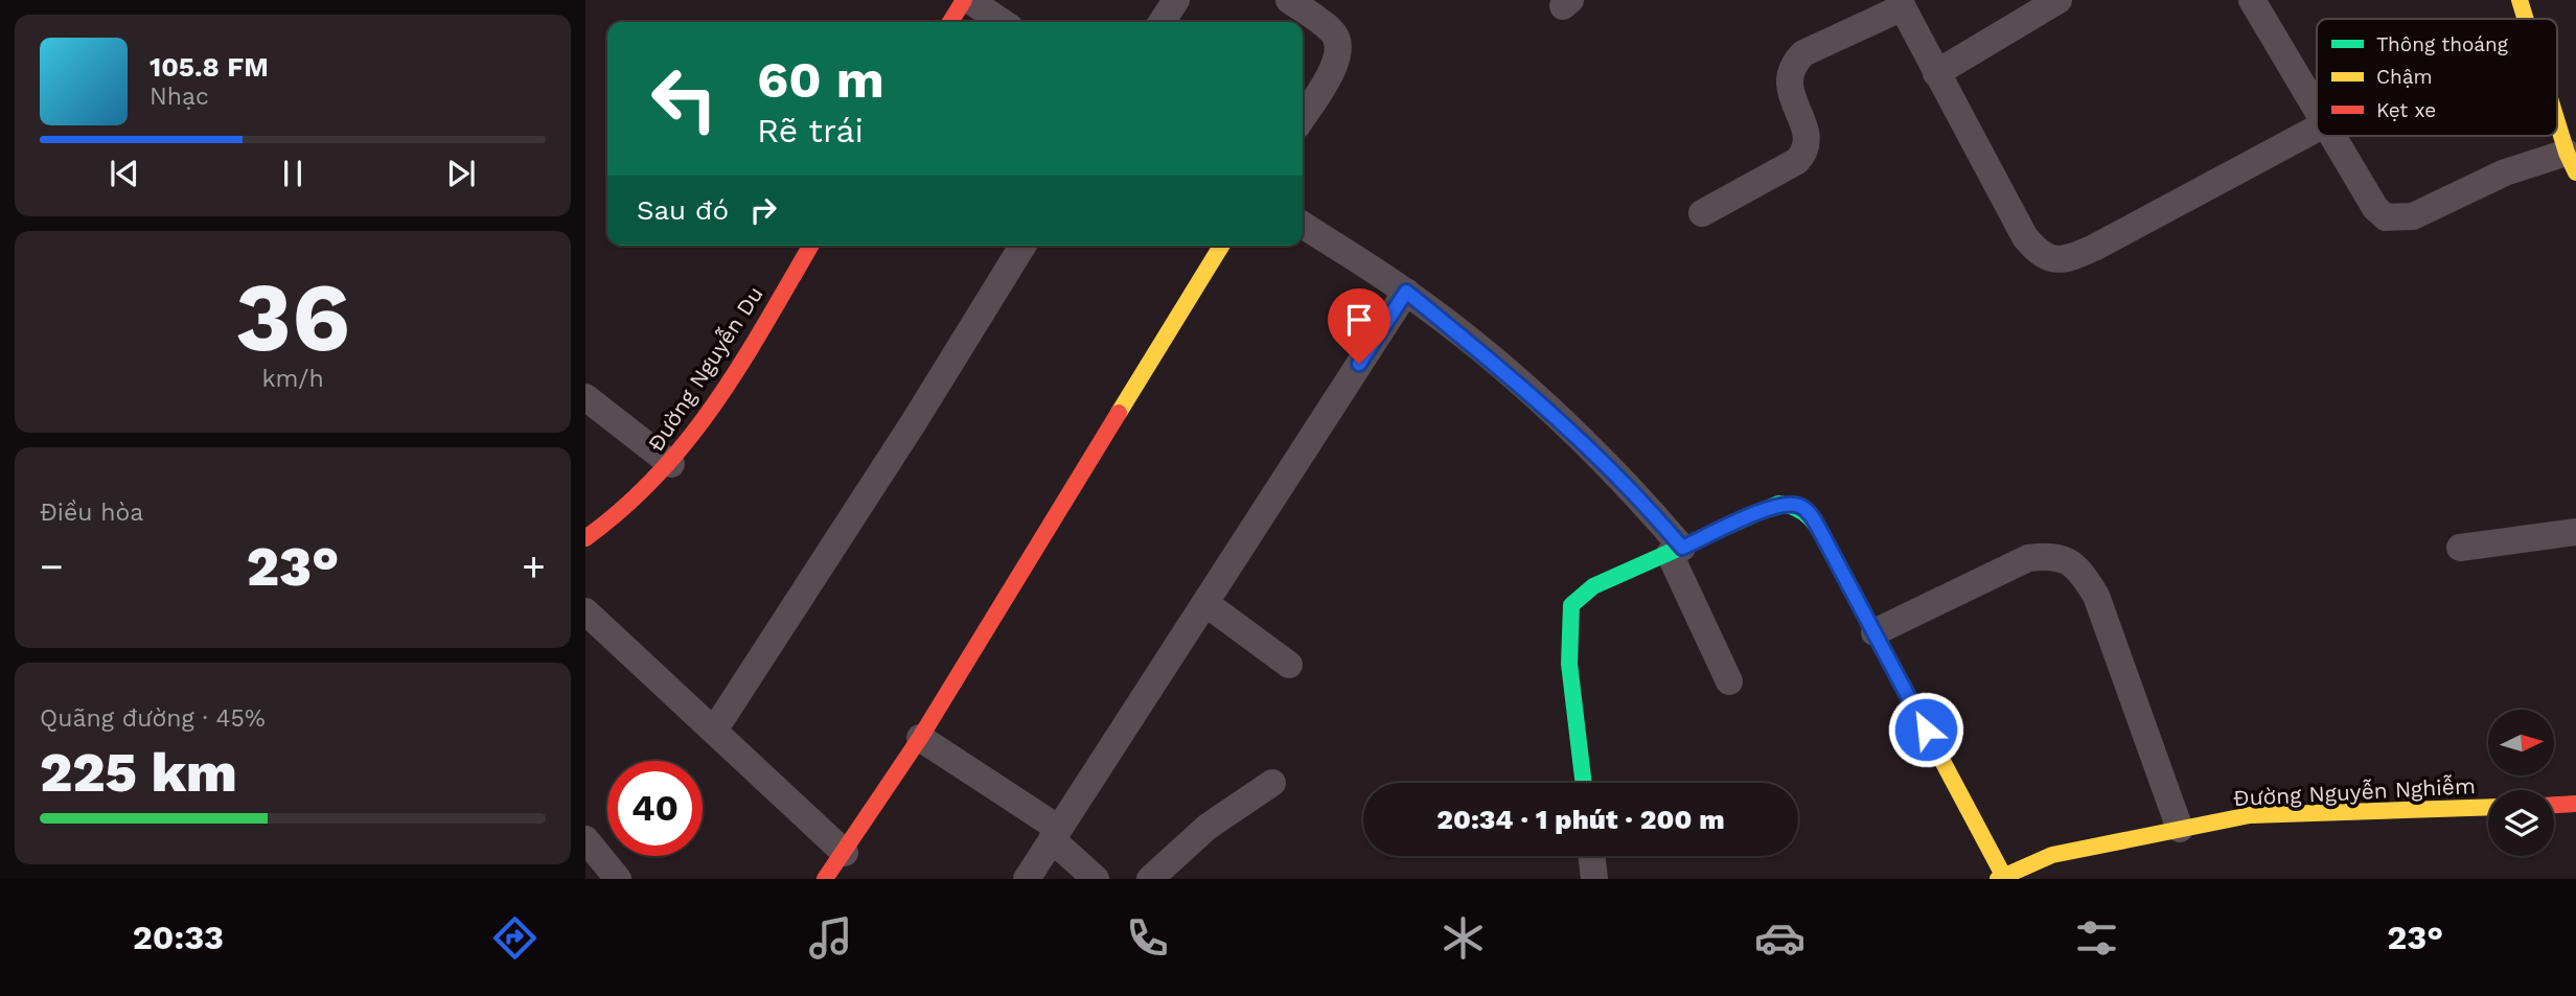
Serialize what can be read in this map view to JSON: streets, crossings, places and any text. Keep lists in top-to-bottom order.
{
  "streets": {
    "street": ["Đường Nguyễn Du", "Đường Nguyễn Nghiễm"]
  },
  "legend": ["Thông thoáng", "Chậm", "Kẹt xe"],
  "north": "right",
  "page": {
    "turn": ["60 m", "Rẽ trái"],
    "song": ["105.8 FM", "Nhạc"],
    "then": "Sau đó",
    "tile": [
      ["36", "km/h"],
      "Điều hòa",
      ["Quãng đường · 45%", "225 km"]
    ],
    "heat": ["−", "23°", "+"],
    "limit": "40",
    "trip": "20:34 · 1 phút · 200 m",
    "tabs": ["20:33", "23°"]
  }
}
